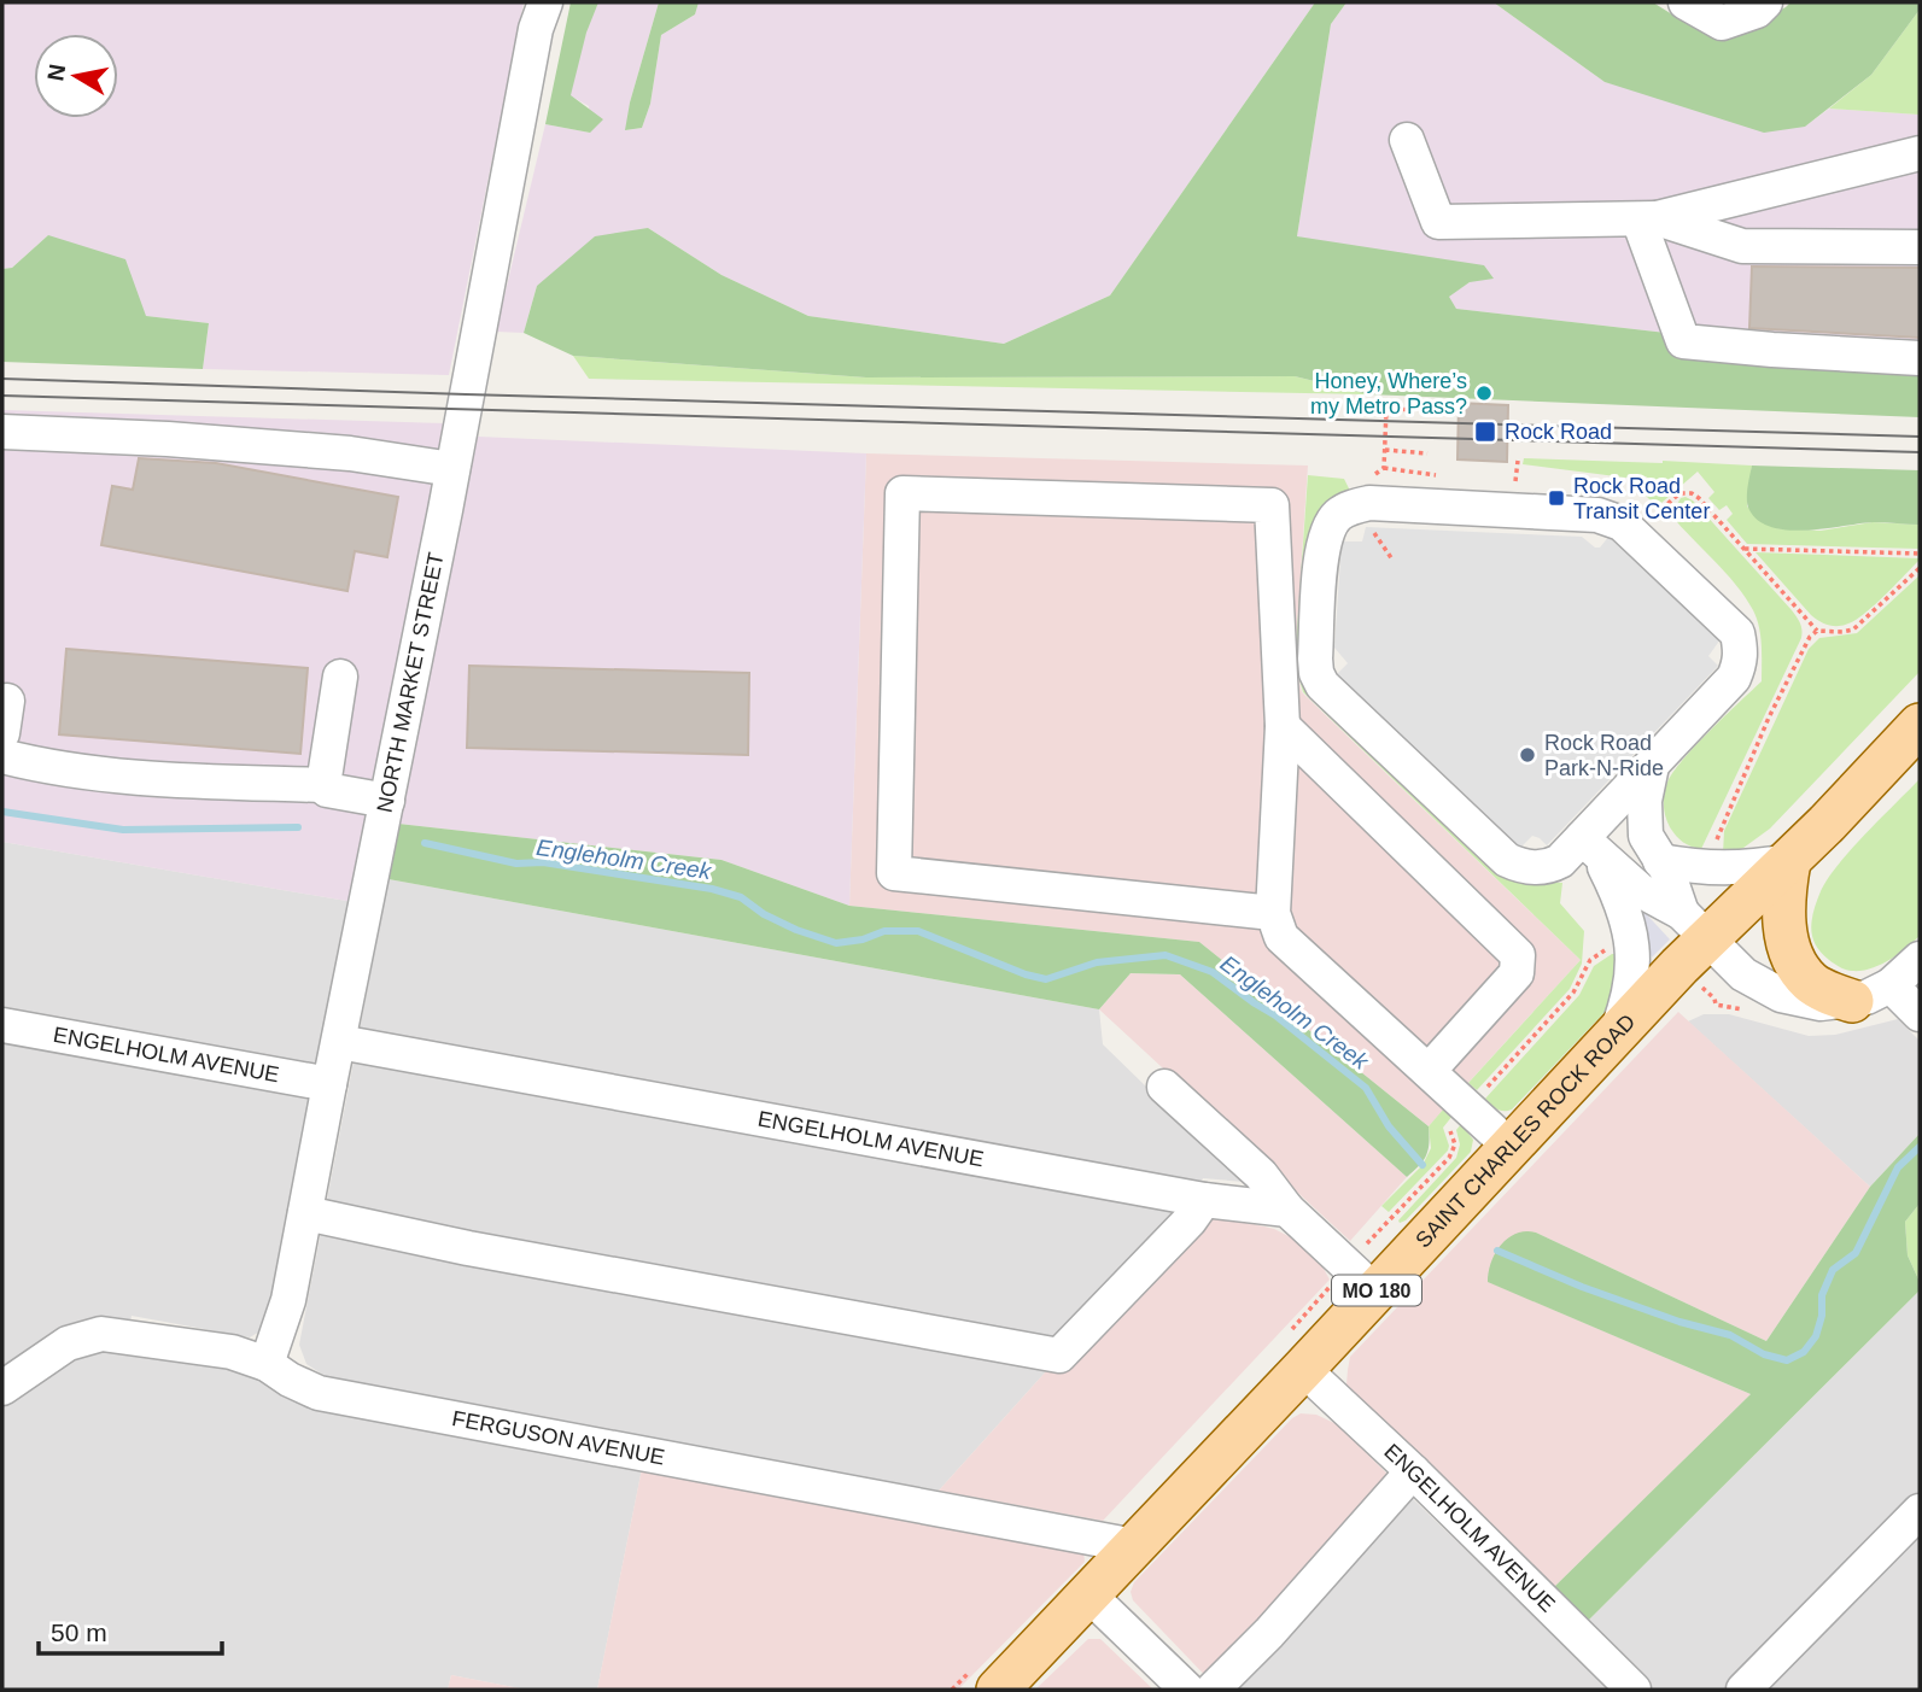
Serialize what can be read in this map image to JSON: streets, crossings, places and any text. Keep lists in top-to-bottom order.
{
  "streets": {
    "main road": ["SAINT CHARLES ROCK ROAD", "MO 180"],
    "street": ["NORTH MARKET STREET", "ENGELHOLM AVENUE", "FERGUSON AVENUE"]
  },
  "crossings": [
    ["NORTH MARKET STREET", "ENGELHOLM AVENUE"],
    ["NORTH MARKET STREET", "FERGUSON AVENUE"],
    ["ENGELHOLM AVENUE", "SAINT CHARLES ROCK ROAD"],
    ["SAINT CHARLES ROCK ROAD", "FERGUSON AVENUE"]
  ],
  "water": ["Engleholm Creek"],
  "places": {
    "other": ["Honey, Where’s my Metro Pass?", "Rock Road Park-N-Ride"],
    "transit": ["Rock Road", "Rock Road Transit Center"]
  },
  "scale_bar": "50 m",
  "north": "left"
}
